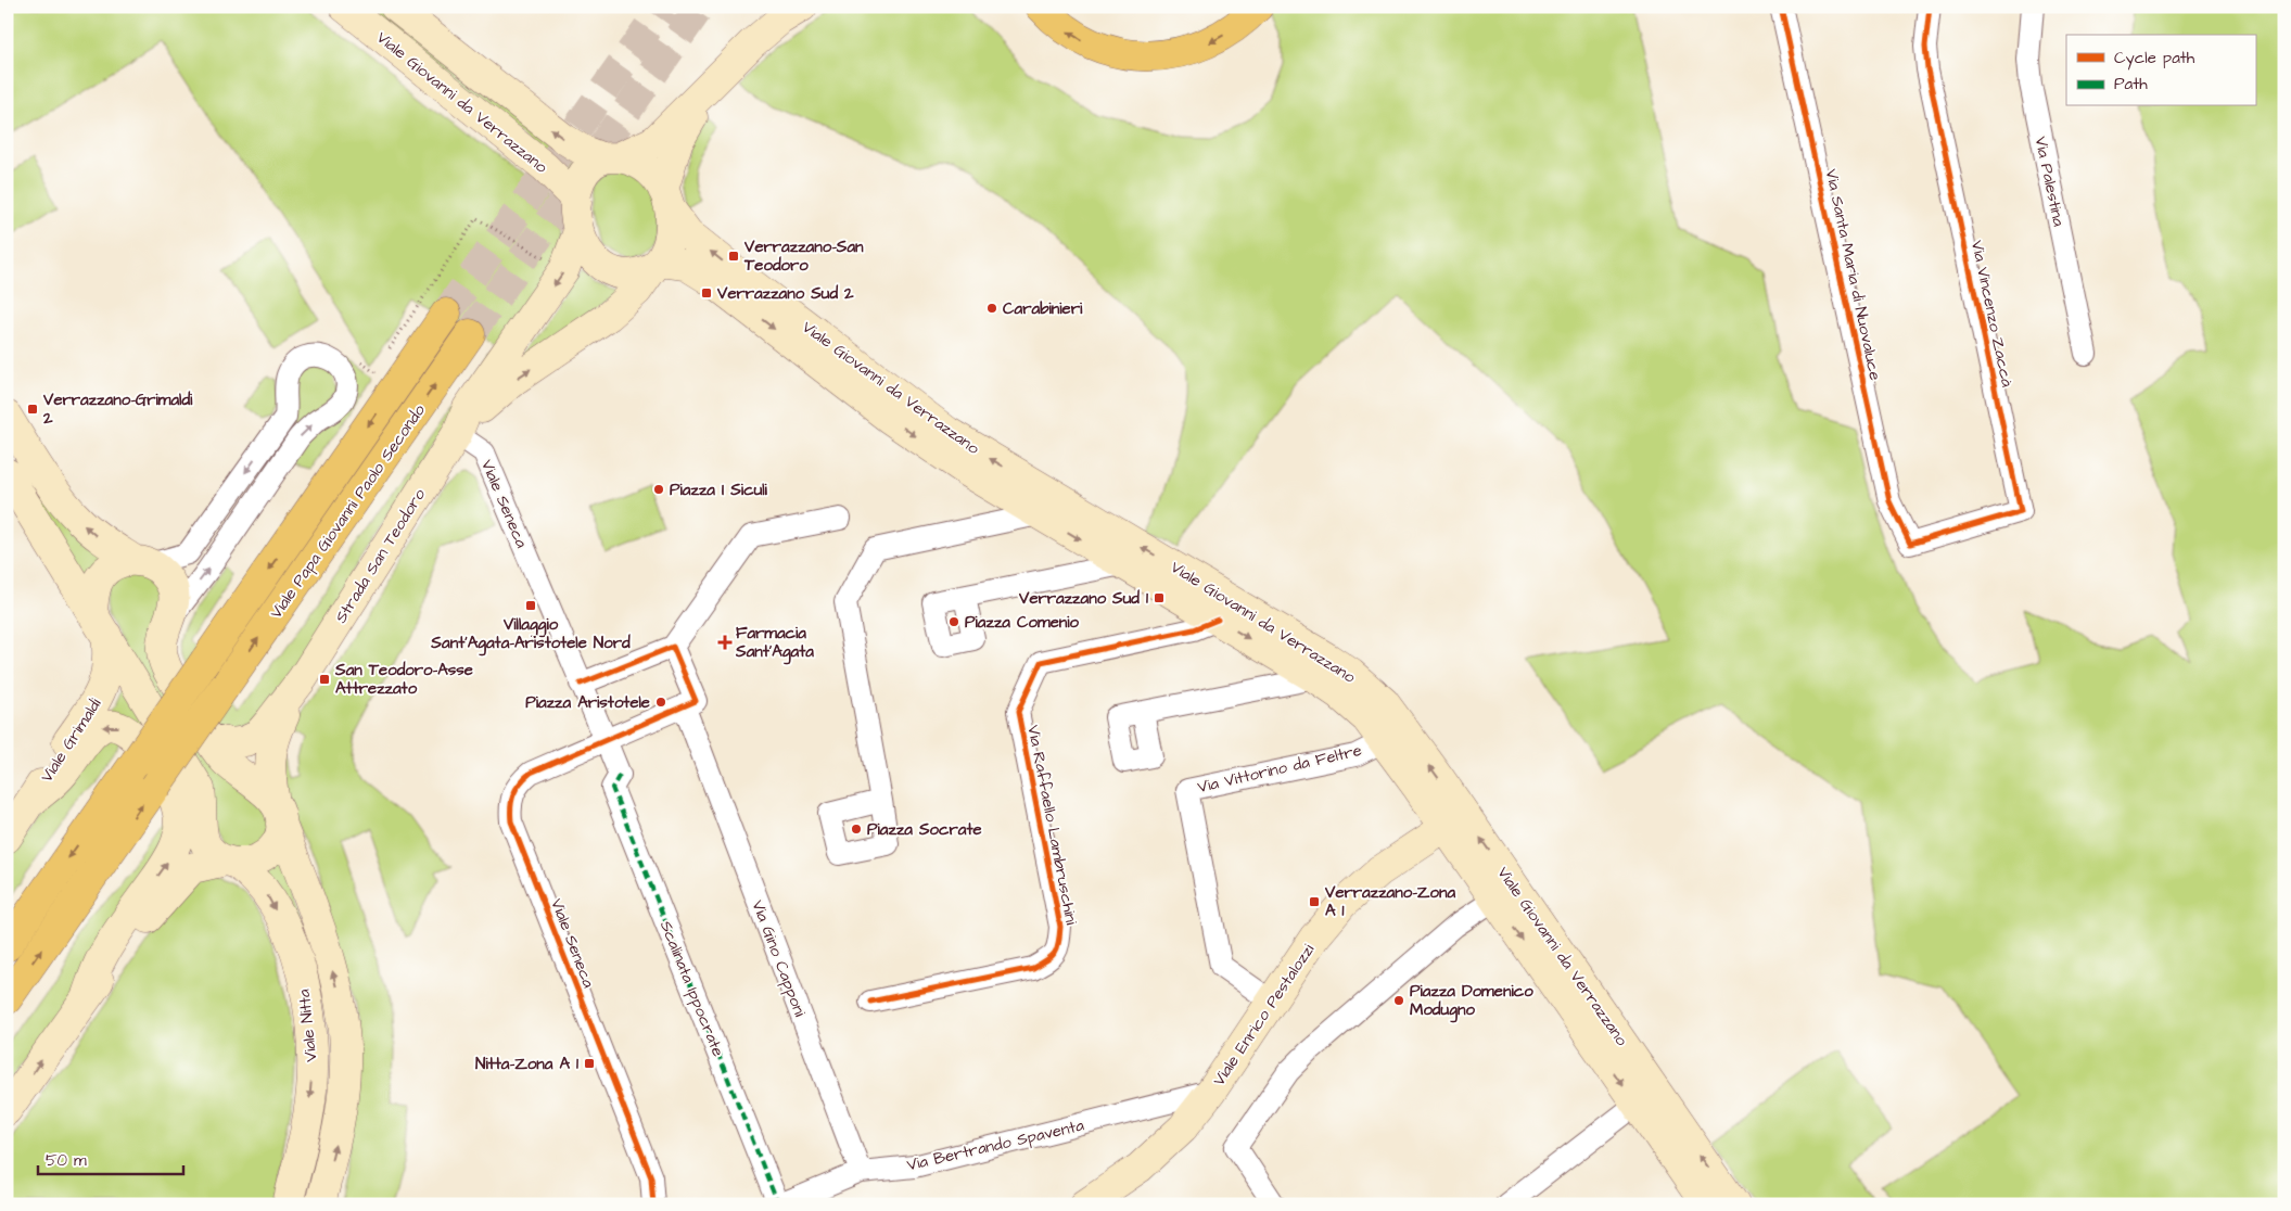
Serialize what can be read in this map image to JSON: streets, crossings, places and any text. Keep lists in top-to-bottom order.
{
  "streets": {
    "main road": [
      "Viale Giovanni da Verrazzano",
      "Viale Papa Giovanni Paolo Secondo",
      "Strada San Teodoro",
      "Viale Grimaldi",
      "Viale Enrico Pestalozzi",
      "Viale Nitta"
    ],
    "street": [
      "Via Palestina",
      "Via Santa Maria di Nuovaluce",
      "Via Vincenzo Zaccà",
      "Viale Seneca",
      "Via Vittorino da Feltre",
      "Via Raffaello Lambruschini",
      "Via Gino Capponi",
      "Scalinata Ippocrate",
      "Via Bertrando Spaventa"
    ]
  },
  "crossings": [
    ["Viale Giovanni da Verrazzano", "Strada San Teodoro"],
    ["Viale Giovanni da Verrazzano", "Via Vittorino da Feltre"],
    ["Viale Giovanni da Verrazzano", "Via Raffaello Lambruschini"],
    ["Viale Giovanni da Verrazzano", "Viale Enrico Pestalozzi"],
    ["Via Santa Maria di Nuovaluce", "Via Vincenzo Zaccà"],
    ["Viale Seneca", "Strada San Teodoro"],
    ["Viale Seneca", "Scalinata Ippocrate"],
    ["Viale Grimaldi", "Viale Nitta"],
    ["Via Vittorino da Feltre", "Viale Enrico Pestalozzi"],
    ["Via Gino Capponi", "Via Bertrando Spaventa"],
    ["Viale Enrico Pestalozzi", "Via Bertrando Spaventa"]
  ],
  "places": {
    "transit": [
      "Verrazzano-San Teodoro",
      "Verrazzano Sud 2",
      "Verrazzano-Grimaldi 2",
      "Verrazzano Sud 1",
      "Villaggio Sant'Agata-Aristotele Nord",
      "San Teodoro-Asse Attrezzato",
      "Verrazzano-Zona A 1",
      "Nitta-Zona A 1"
    ],
    "other": [
      "Carabinieri",
      "Piazza I Siculi",
      "Piazza Comenio",
      "Piazza Aristotele",
      "Piazza Socrate",
      "Piazza Domenico Modugno"
    ],
    "health": ["Farmacia Sant'Agata"]
  },
  "legend": ["Cycle path", "Path"],
  "scale_bar": "50 m"
}
